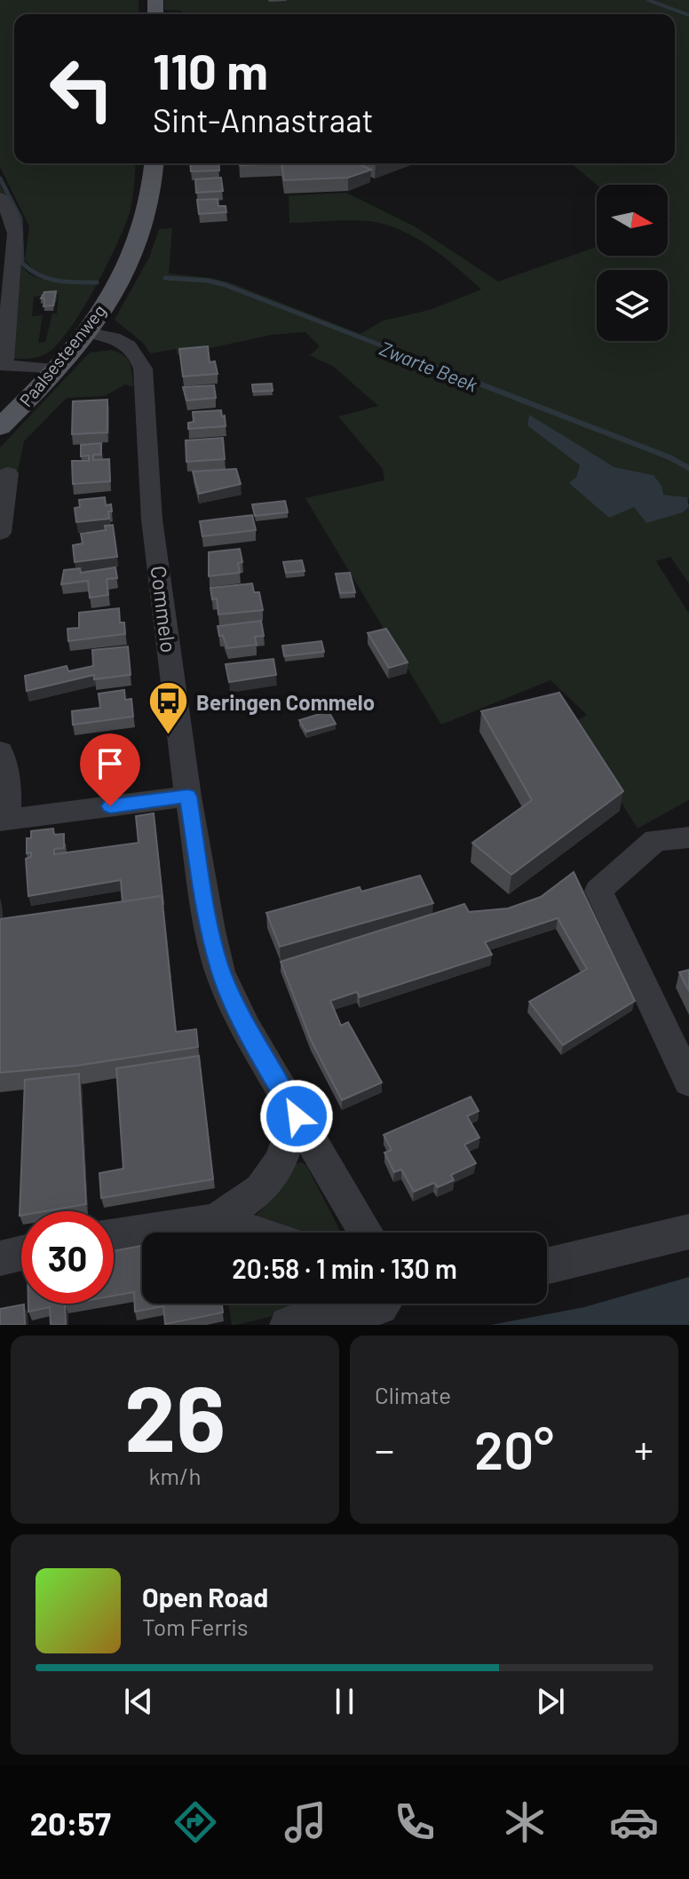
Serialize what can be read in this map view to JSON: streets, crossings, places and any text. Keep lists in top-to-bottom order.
{
  "streets": {
    "main road": ["Paalsesteenweg"],
    "street": ["Commelo"]
  },
  "crossings": [
    ["Paalsesteenweg", "Commelo"]
  ],
  "water": ["Zwarte Beek"],
  "places": {
    "bus stop": ["Beringen Commelo"]
  },
  "north": "right",
  "page": {
    "turn": ["110 m", "Sint-Annastraat"],
    "limit": "30",
    "trip": "20:58 · 1 min · 130 m",
    "tile": [
      ["26", "km/h"],
      "Climate"
    ],
    "heat": ["−", "20°", "+"],
    "song": ["Open Road", "Tom Ferris"],
    "tabs": "20:57"
  }
}
